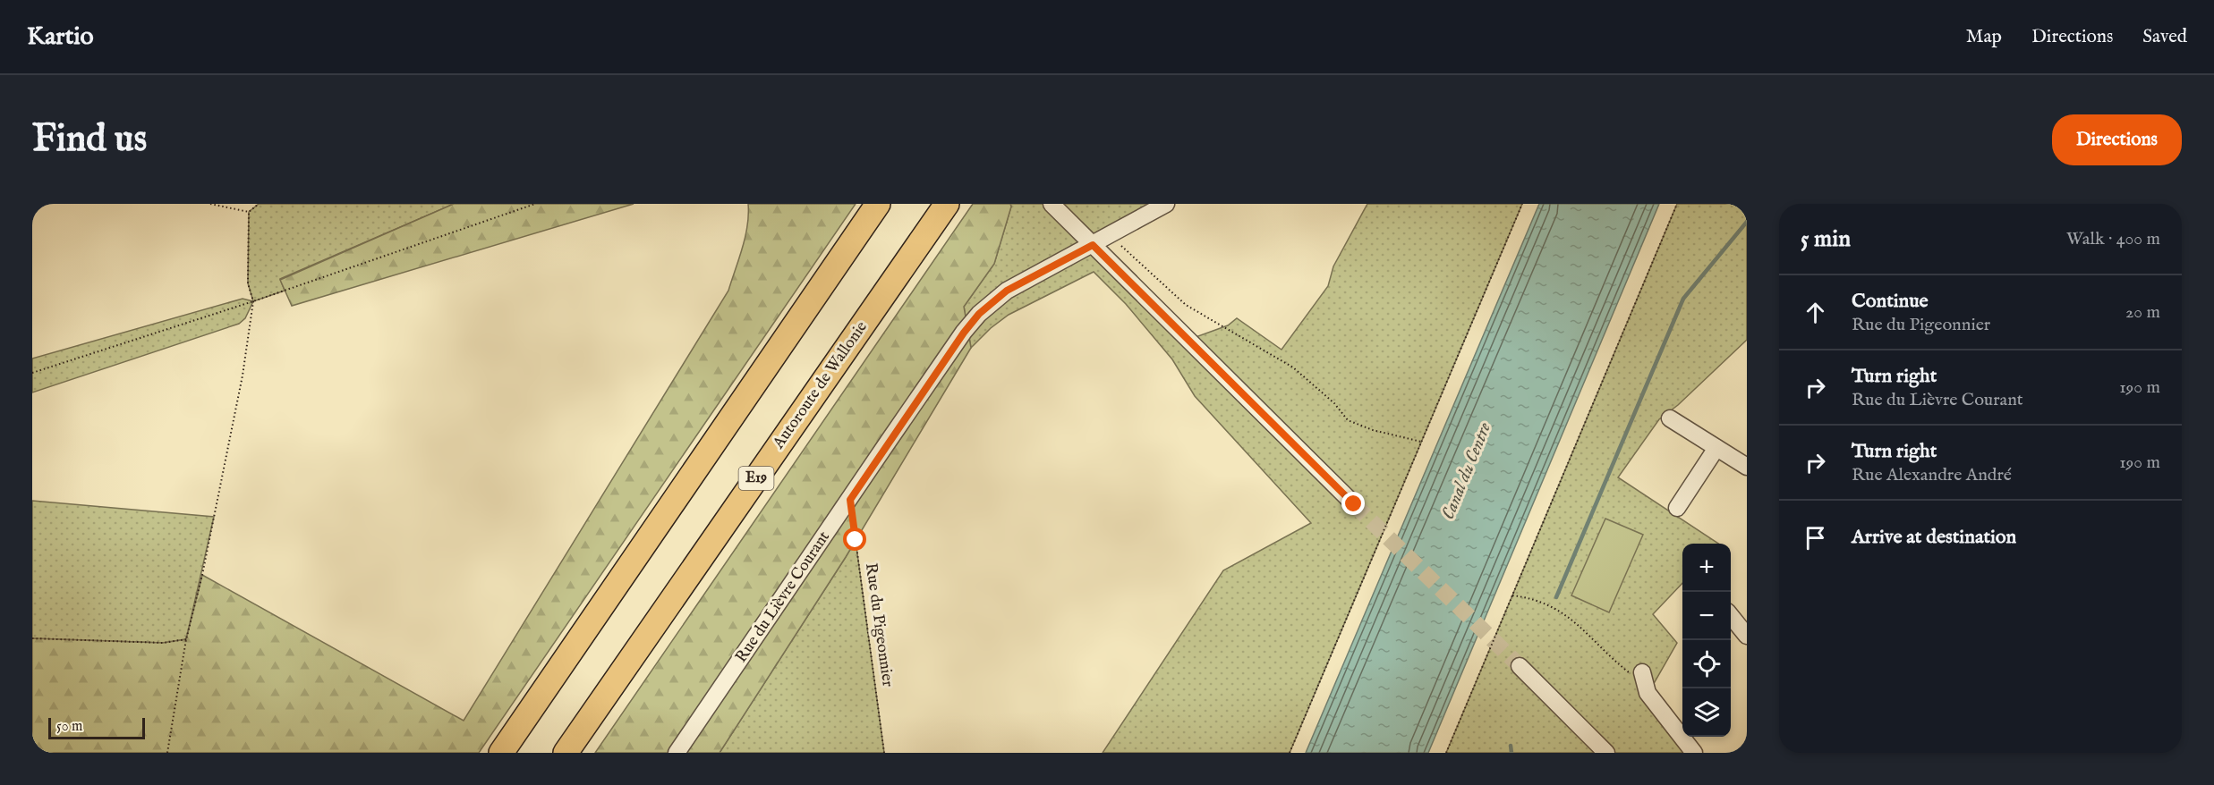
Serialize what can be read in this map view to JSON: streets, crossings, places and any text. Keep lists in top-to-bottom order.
{
  "streets": {
    "highway": ["Autoroute de Wallonie", "E19"],
    "street": ["Rue du Lièvre Courant"],
    "path": ["Rue du Pigeonnier"]
  },
  "crossings": [
    ["Rue du Lièvre Courant", "Rue du Pigeonnier"]
  ],
  "water": ["Canal du Centre"],
  "scale_bar": "50 m",
  "page": {
    "header": "Kartio",
    "nav": ["Map", "Directions", "Saved"],
    "buttons": "Directions",
    "title": "Find us",
    "heading": ["5 min", "Walk · 400 m"],
    "list": [
      ["Continue", "Rue du Pigeonnier", "20 m"],
      ["Turn right", "Rue du Lièvre Courant", "190 m"],
      ["Turn right", "Rue Alexandre André", "190 m"],
      "Arrive at destination"
    ],
    "map_buttons": ["+", "−"],
    "scale": "50 m"
  }
}
